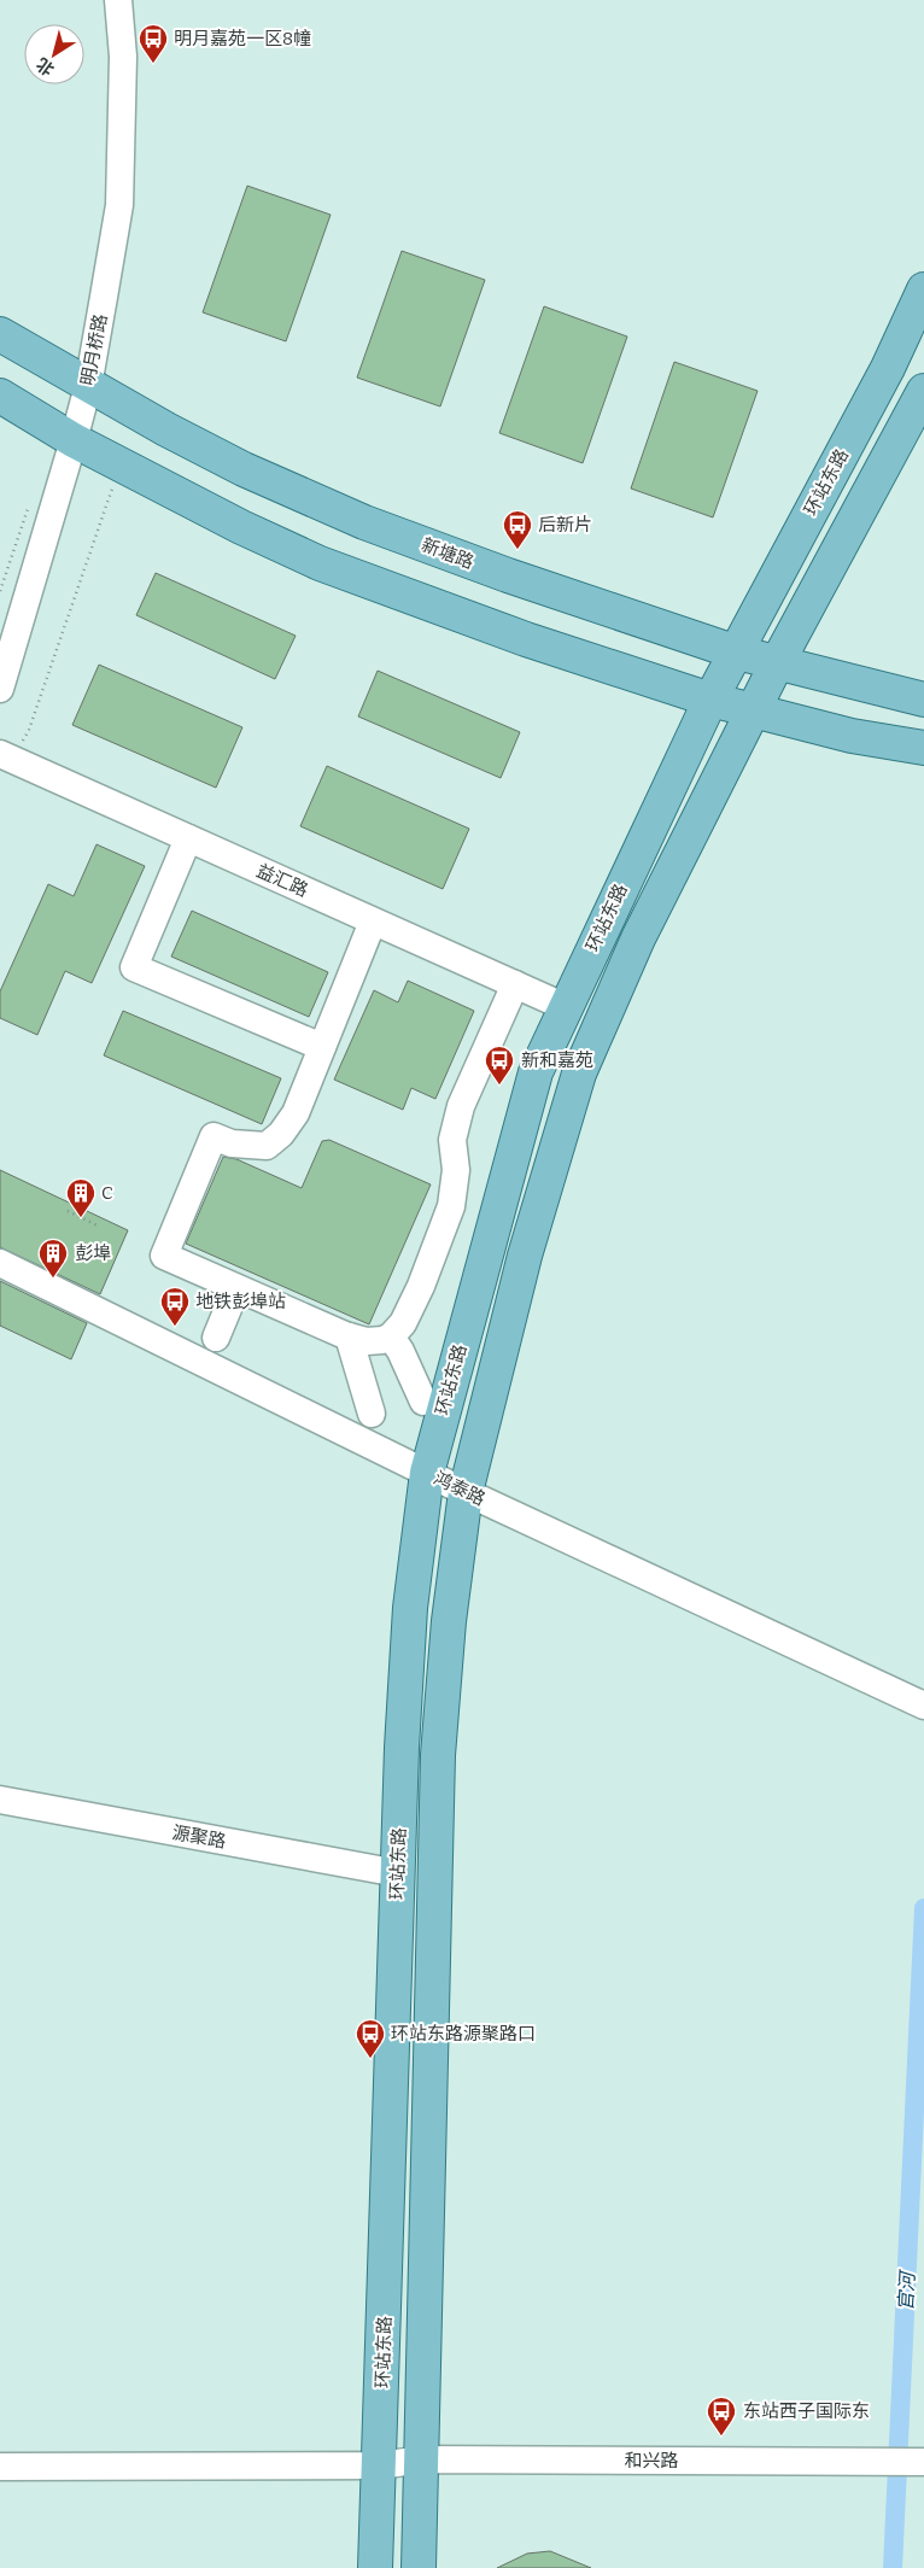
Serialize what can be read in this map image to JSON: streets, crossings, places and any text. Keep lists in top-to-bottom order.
{
  "streets": {
    "main road": ["环站东路", "新塘路"],
    "street": [
      "明月桥路",
      "益汇路",
      "鸿泰路",
      "源聚路",
      "和兴路"
    ]
  },
  "crossings": [
    ["明月桥路", "新塘路"],
    ["环站东路", "新塘路"],
    ["环站东路", "益汇路"],
    ["环站东路", "鸿泰路"],
    ["环站东路", "源聚路"],
    ["环站东路", "和兴路"]
  ],
  "water": ["官河"],
  "places": {
    "bus stop": [
      "明月嘉苑一区8幢",
      "后新片",
      "新和嘉苑",
      "地铁彭埠站",
      "环站东路源聚路口",
      "东站西子国际东"
    ],
    "building": ["C", "彭埠"]
  },
  "north": "bottom left"
}
